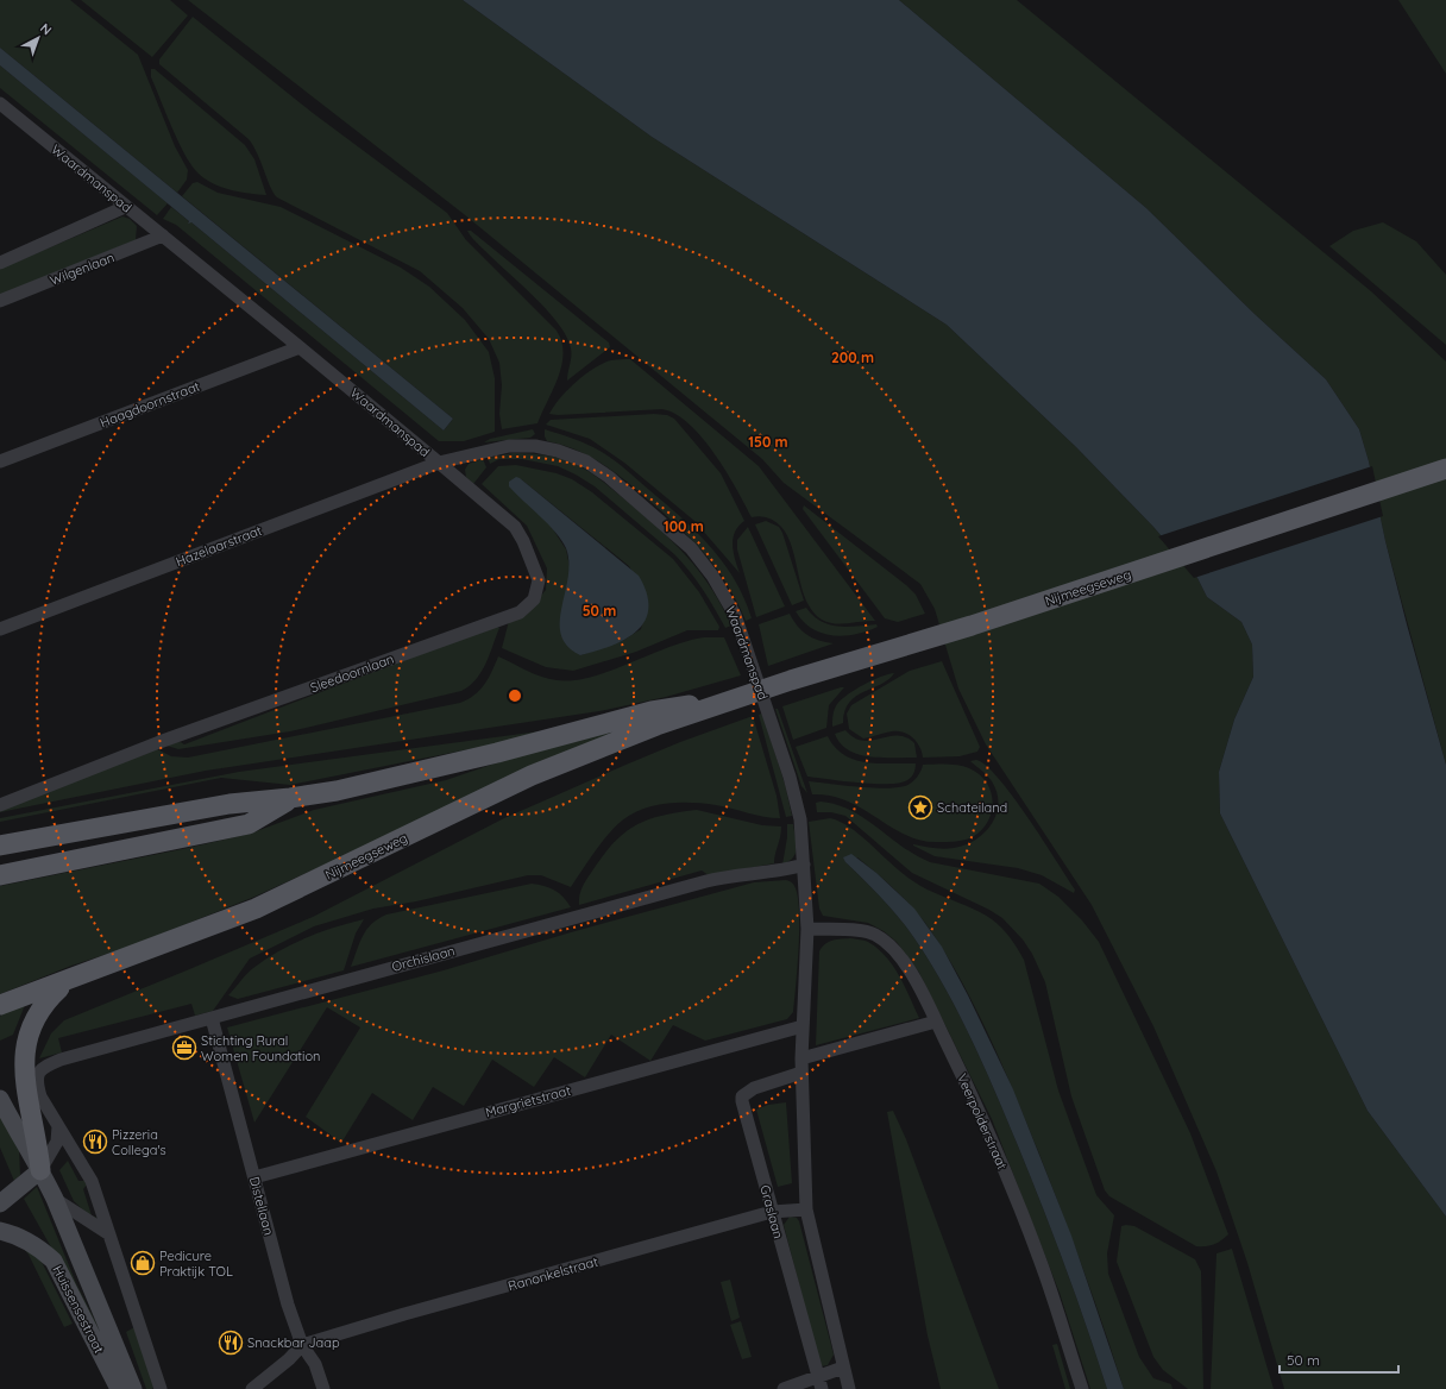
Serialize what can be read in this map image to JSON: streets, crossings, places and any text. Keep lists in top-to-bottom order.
{
  "streets": {
    "main road": ["Nijmeegseweg"],
    "street": [
      "Waardmanspad",
      "Wilgenlaan",
      "Haagdoornstraat",
      "Hazelaarstraat",
      "Sleedoornlaan",
      "Orchislaan",
      "Margrietstraat",
      "Veerpolderstraat",
      "Distellaan",
      "Graslaan",
      "Ranonkelstraat",
      "Huissensestraat"
    ]
  },
  "crossings": [
    ["Waardmanspad", "Wilgenlaan"],
    ["Waardmanspad", "Haagdoornstraat"],
    ["Waardmanspad", "Hazelaarstraat"],
    ["Waardmanspad", "Sleedoornlaan"],
    ["Waardmanspad", "Orchislaan"],
    ["Hazelaarstraat", "Sleedoornlaan"],
    ["Orchislaan", "Distellaan"],
    ["Margrietstraat", "Distellaan"],
    ["Distellaan", "Ranonkelstraat"],
    ["Graslaan", "Ranonkelstraat"]
  ],
  "places": {
    "place": ["Schateiland"],
    "office": ["Stichting Rural Women Foundation"],
    "restaurant": ["Pizzeria Collega's", "Snackbar Jaap"],
    "shop": ["Pedicure Praktijk TOL"]
  },
  "scale_bar": "50 m",
  "north": "top right",
  "rings": [
    "200 m",
    "150 m",
    "100 m",
    "50 m"
  ]
}
